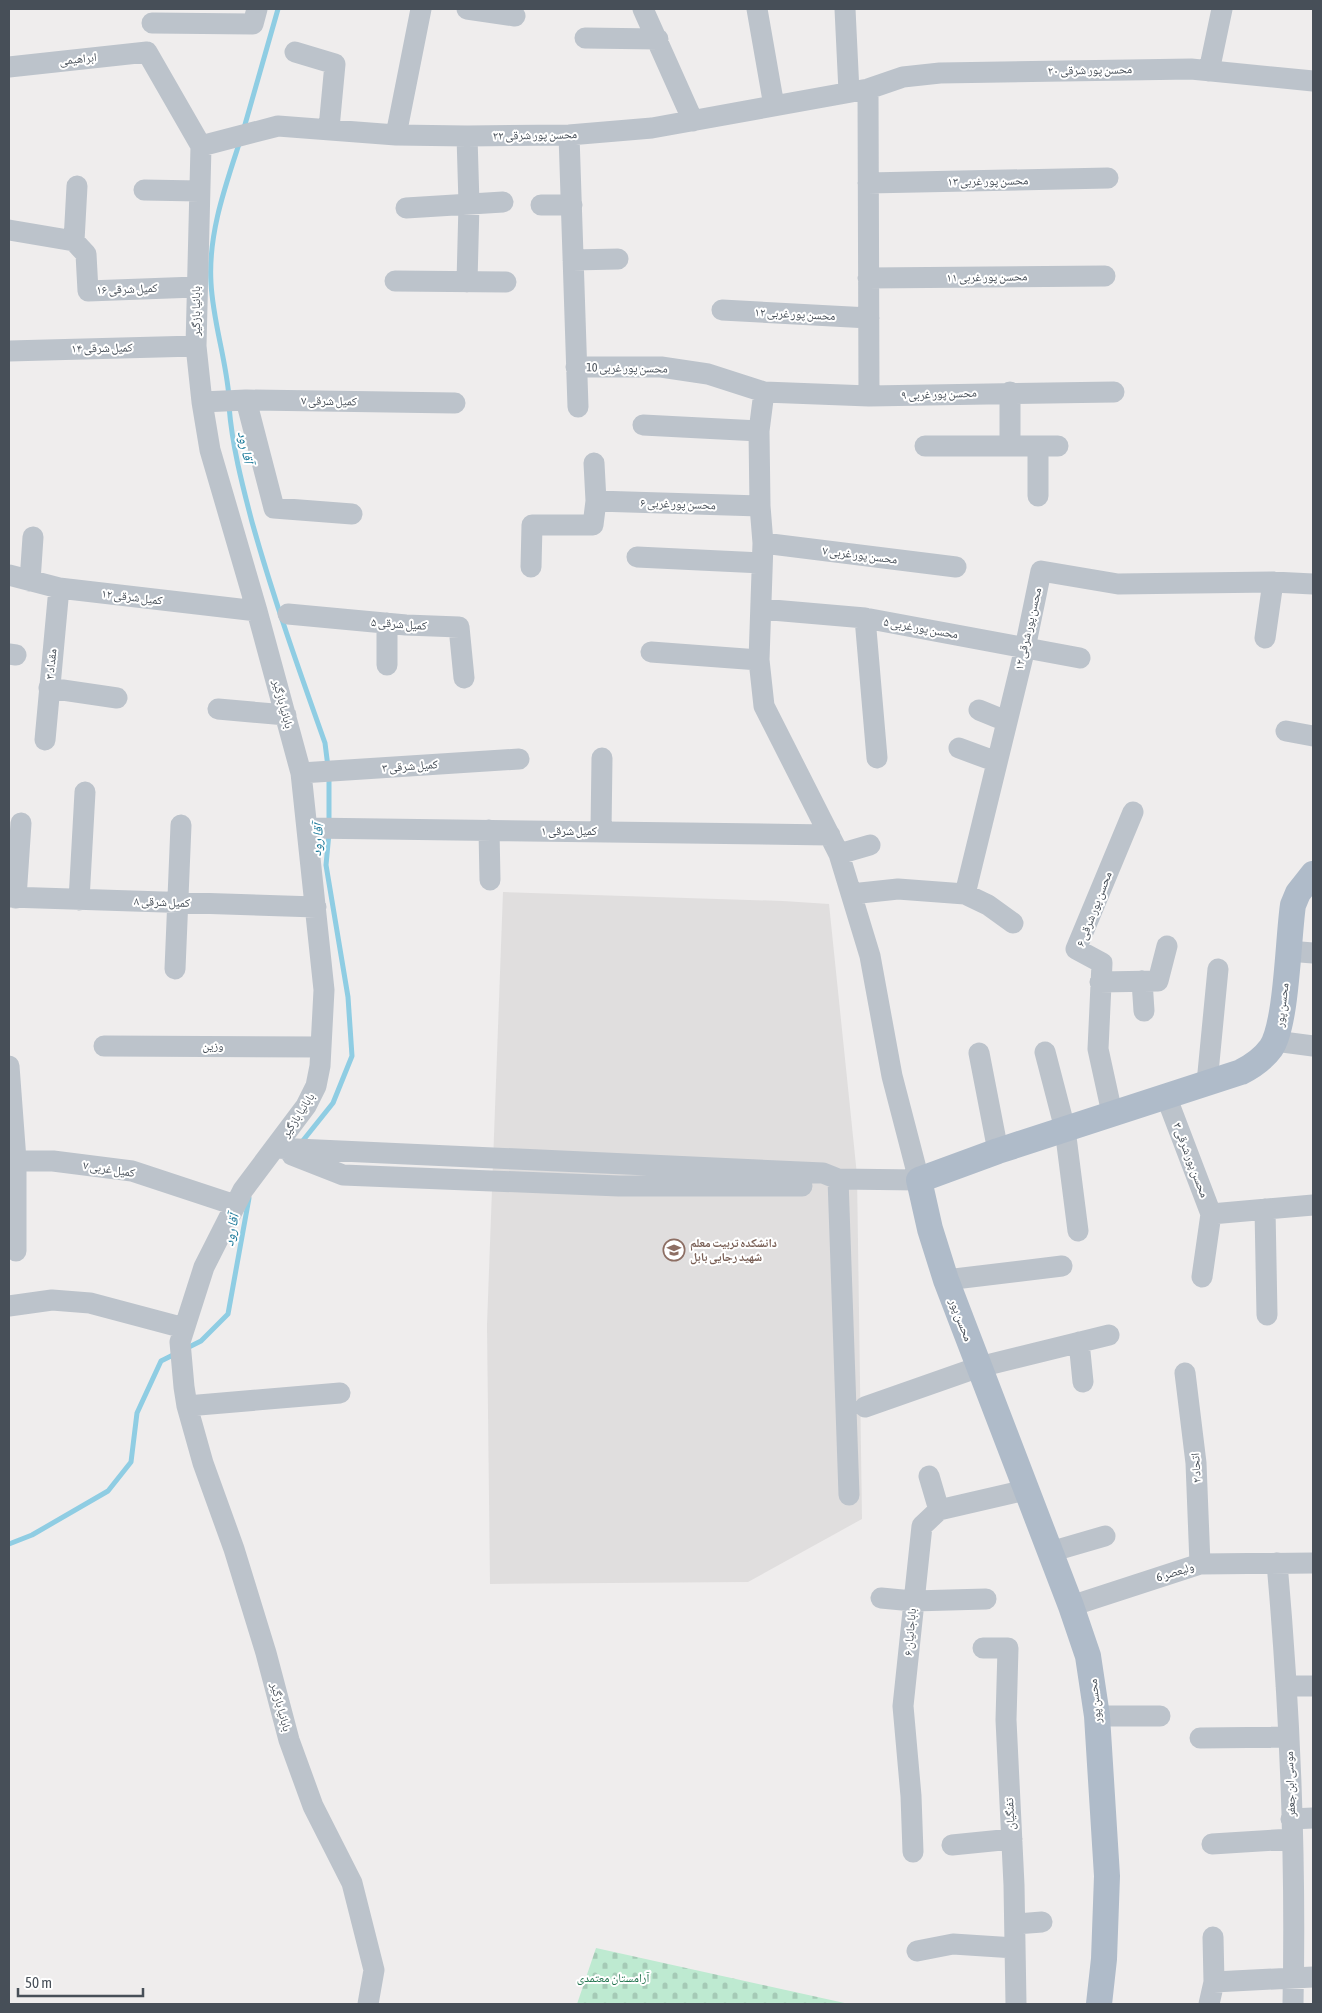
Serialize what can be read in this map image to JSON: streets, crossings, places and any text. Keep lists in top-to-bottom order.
{
  "streets": {
    "main road": ["محسن پور"],
    "street": [
      "ابراهیمی",
      "محسن پور شرقی ۲۰",
      "محسن پور شرقی ۲۲",
      "محسن پور غربی ۱۳",
      "محسن پور غربی ۱۱",
      "کمیل شرقی ۱۶",
      "بابانیا بازگیر",
      "محسن پور غربی ۱۲",
      "کمیل شرقی ۱۴",
      "محسن پور غربی 10",
      "محسن پور غربی ۹",
      "کمیل شرقی ۷",
      "محسن پور غربی ۶",
      "محسن پور غربی ۷",
      "کمیل شرقی ۱۲",
      "کمیل شرقی ۵",
      "محسن پور غربی ۵",
      "محسن پور شرقی ۱۲",
      "مقداد ۳",
      "کمیل شرقی ۳",
      "کمیل شرقی ۱",
      "کمیل شرقی ۸",
      "محسن پور شرقی ۶",
      "وزین",
      "محسن پور شرقی ۳",
      "کمیل غربی ۷",
      "اتحاد ۲",
      "ولیعصر 6",
      "باباجانیان ۶",
      "موسی ابن جعفر",
      "تفنگیان"
    ]
  },
  "crossings": [
    ["محسن پور شرقی ۲۰", "محسن پور شرقی ۲۲"],
    ["محسن پور شرقی ۲۲", "بابانیا بازگیر"],
    ["کمیل شرقی ۱۶", "بابانیا بازگیر"],
    ["بابانیا بازگیر", "کمیل شرقی ۱۴"],
    ["بابانیا بازگیر", "کمیل شرقی ۷"],
    ["بابانیا بازگیر", "کمیل شرقی ۱۲"],
    ["بابانیا بازگیر", "کمیل شرقی ۳"],
    ["بابانیا بازگیر", "کمیل شرقی ۱"],
    ["بابانیا بازگیر", "کمیل شرقی ۸"],
    ["بابانیا بازگیر", "وزین"],
    ["بابانیا بازگیر", "کمیل غربی ۷"],
    ["محسن پور غربی 10", "محسن پور غربی ۹"],
    ["کمیل شرقی ۱۲", "مقداد ۳"],
    ["محسن پور غربی ۵", "محسن پور شرقی ۱۲"],
    ["محسن پور شرقی ۶", "محسن پور"],
    ["محسن پور", "محسن پور شرقی ۳"],
    ["محسن پور", "ولیعصر 6"],
    ["اتحاد ۲", "ولیعصر 6"],
    ["ولیعصر 6", "موسی ابن جعفر"]
  ],
  "water": ["آقا رود"],
  "parks": ["آرامستان معتمدی"],
  "places": {
    "school or university": ["دانشکده تربیت معلم شهید رجایی بابل"]
  },
  "scale_bar": "50 m"
}
